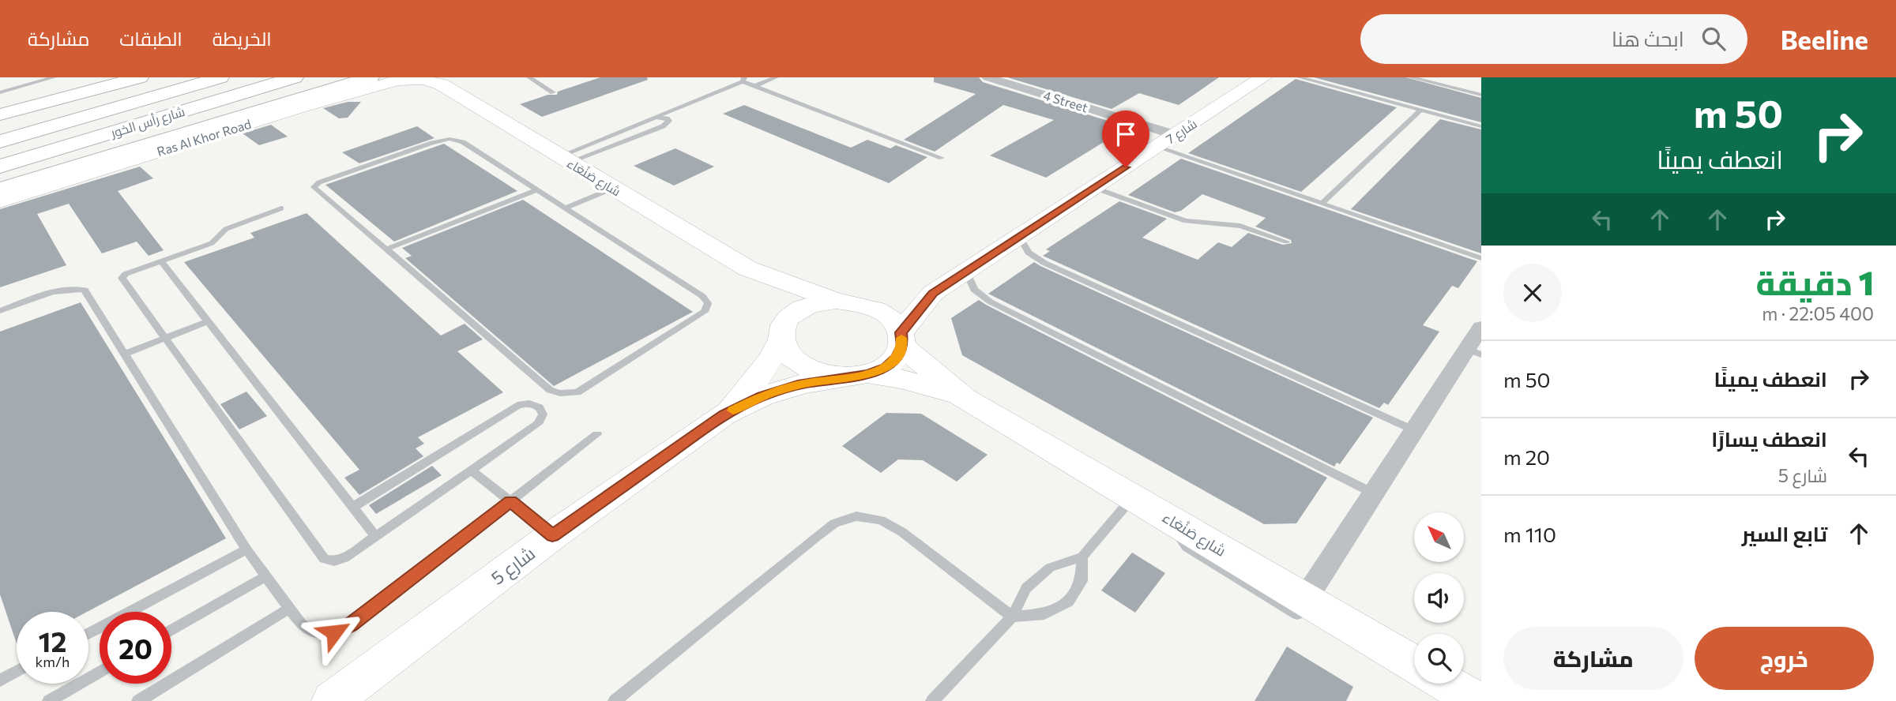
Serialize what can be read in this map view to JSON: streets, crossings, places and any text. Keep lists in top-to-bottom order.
{
  "streets": {
    "highway": ["شارع رأس الخور"],
    "street": [
      "4 Street",
      "شارع 7",
      "Ras Al Khor Road",
      "شارع صَنْعَاء",
      "شارع 5"
    ]
  },
  "crossings": [
    ["4 Street", "شارع 7"],
    ["شارع 7", "شارع صَنْعَاء"],
    ["شارع 7", "شارع 5"],
    ["Ras Al Khor Road", "شارع صَنْعَاء"],
    ["شارع صَنْعَاء", "شارع 5"]
  ],
  "north": "top left",
  "page": {
    "header": "Beeline",
    "search": "ابحث هنا",
    "nav": ["الخريطة", "الطبقات", "مشاركة"],
    "turn": ["50 m", "انعطف يمينًا"],
    "heading": ["1 دقيقة", "400 m · 22:05"],
    "list": [
      {
        "name": "انعطف يمينًا",
        "value": "50 m"
      },
      {
        "name": "انعطف يسارًا",
        "note": "شارع 5",
        "value": "20 m"
      },
      {
        "name": "تابع السير",
        "value": "110 m"
      }
    ],
    "speed": "12 km/h",
    "limit": "20",
    "buttons": ["خروج", "مشاركة"]
  }
}
